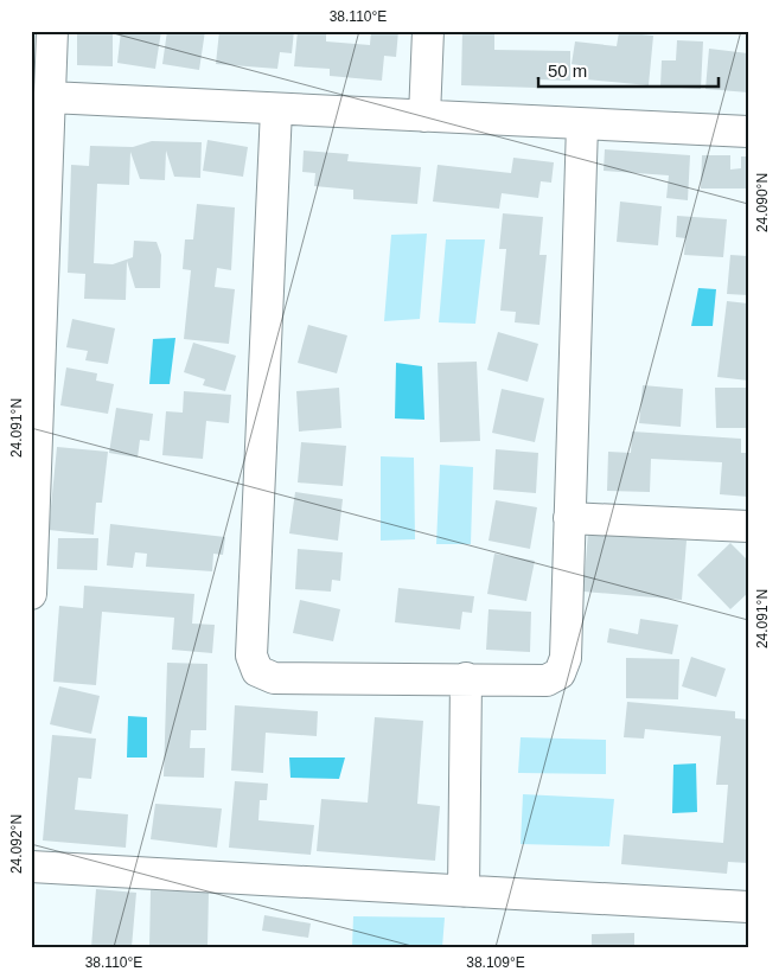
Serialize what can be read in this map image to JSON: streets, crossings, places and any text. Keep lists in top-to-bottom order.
{
  "scale_bar": "50 m",
  "coordinates": [
    "38.110°E",
    "24.090°N",
    "24.091°N",
    "24.092°N",
    "38.109°E"
  ]
}
